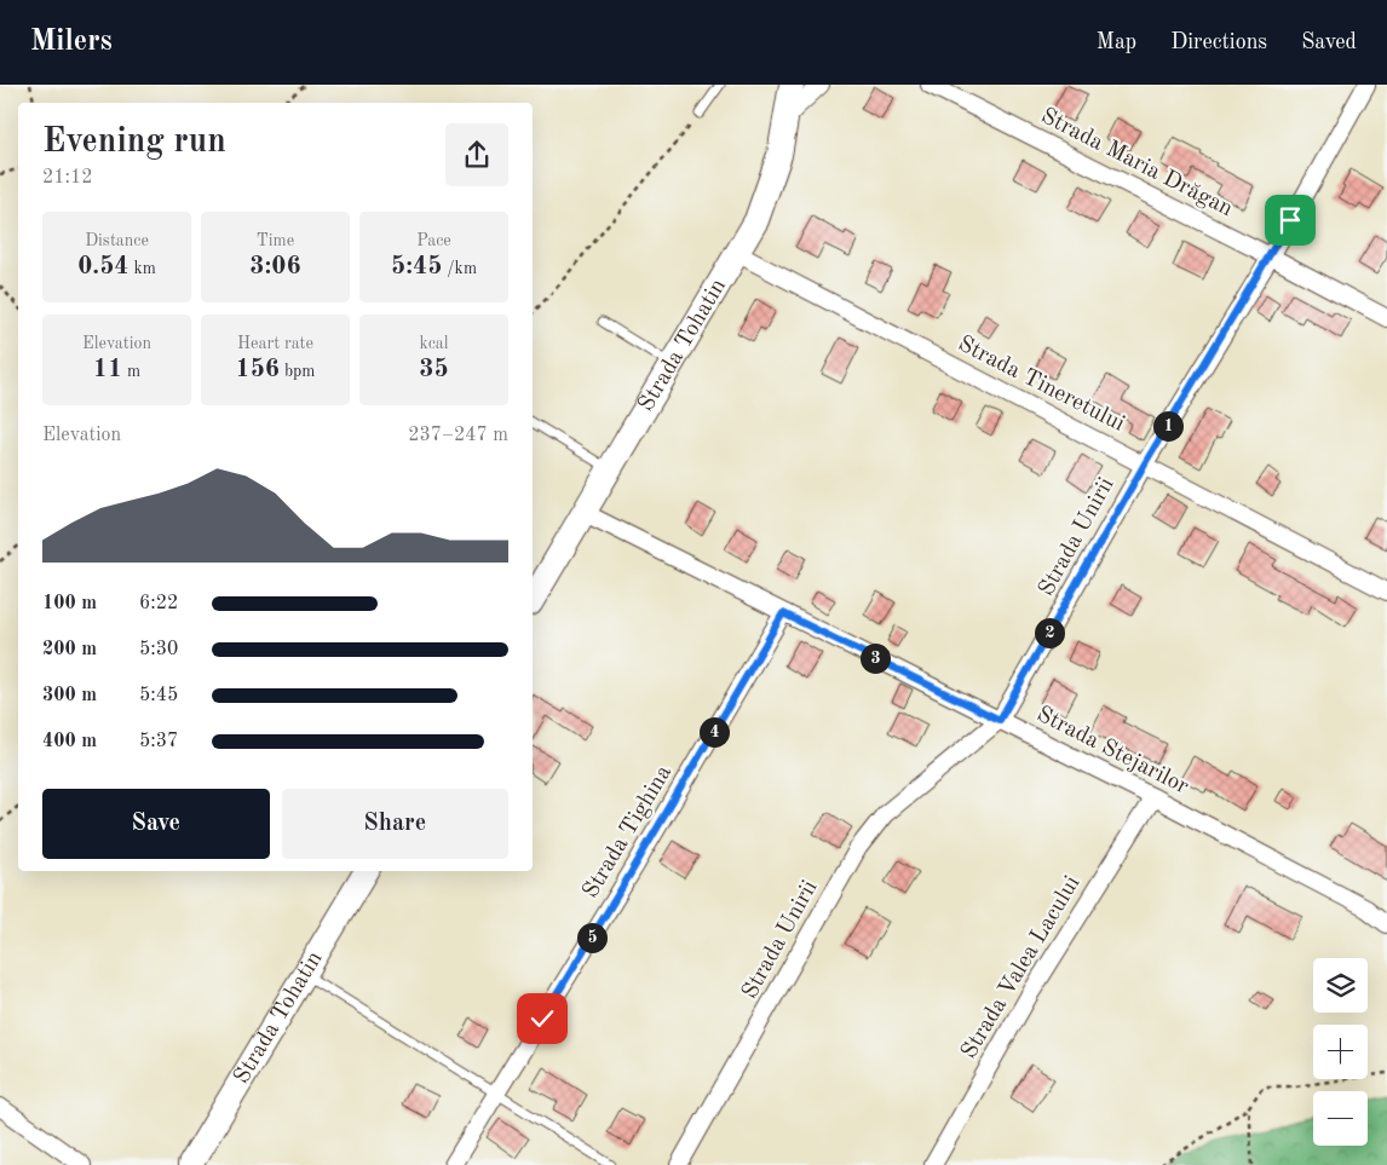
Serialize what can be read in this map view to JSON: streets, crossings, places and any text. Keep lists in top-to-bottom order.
{
  "streets": {
    "street": [
      "Strada Maria Drăgan",
      "Strada Tohatin",
      "Strada Tineretului",
      "Strada Unirii",
      "Strada Stejarilor",
      "Strada Tighina",
      "Strada Valea Lacului"
    ]
  },
  "crossings": [
    ["Strada Maria Drăgan", "Strada Unirii"],
    ["Strada Tohatin", "Strada Tineretului"],
    ["Strada Tohatin", "Strada Stejarilor"],
    ["Strada Tineretului", "Strada Unirii"],
    ["Strada Unirii", "Strada Stejarilor"],
    ["Strada Stejarilor", "Strada Tighina"],
    ["Strada Stejarilor", "Strada Valea Lacului"]
  ],
  "page": {
    "header": "Milers",
    "nav": ["Map", "Directions", "Saved"],
    "heading": ["Evening run", "21:12"],
    "stats": [
      ["Distance", "0.54 km"],
      ["Time", "3:06"],
      ["Pace", "5:45 /km"],
      ["Elevation", "11 m"],
      ["Heart rate", "156 bpm"],
      ["kcal", "35"]
    ],
    "pins": [
      "1",
      "2",
      "3",
      "4",
      "5"
    ],
    "chart": ["Elevation", "237–247 m"],
    "list": [
      {
        "name": "100 m",
        "note": "6:22"
      },
      {
        "name": "200 m",
        "note": "5:30"
      },
      {
        "name": "300 m",
        "note": "5:45"
      },
      {
        "name": "400 m",
        "note": "5:37"
      }
    ],
    "buttons": ["Save", "Share"],
    "map_buttons": ["+", "−"]
  }
}
